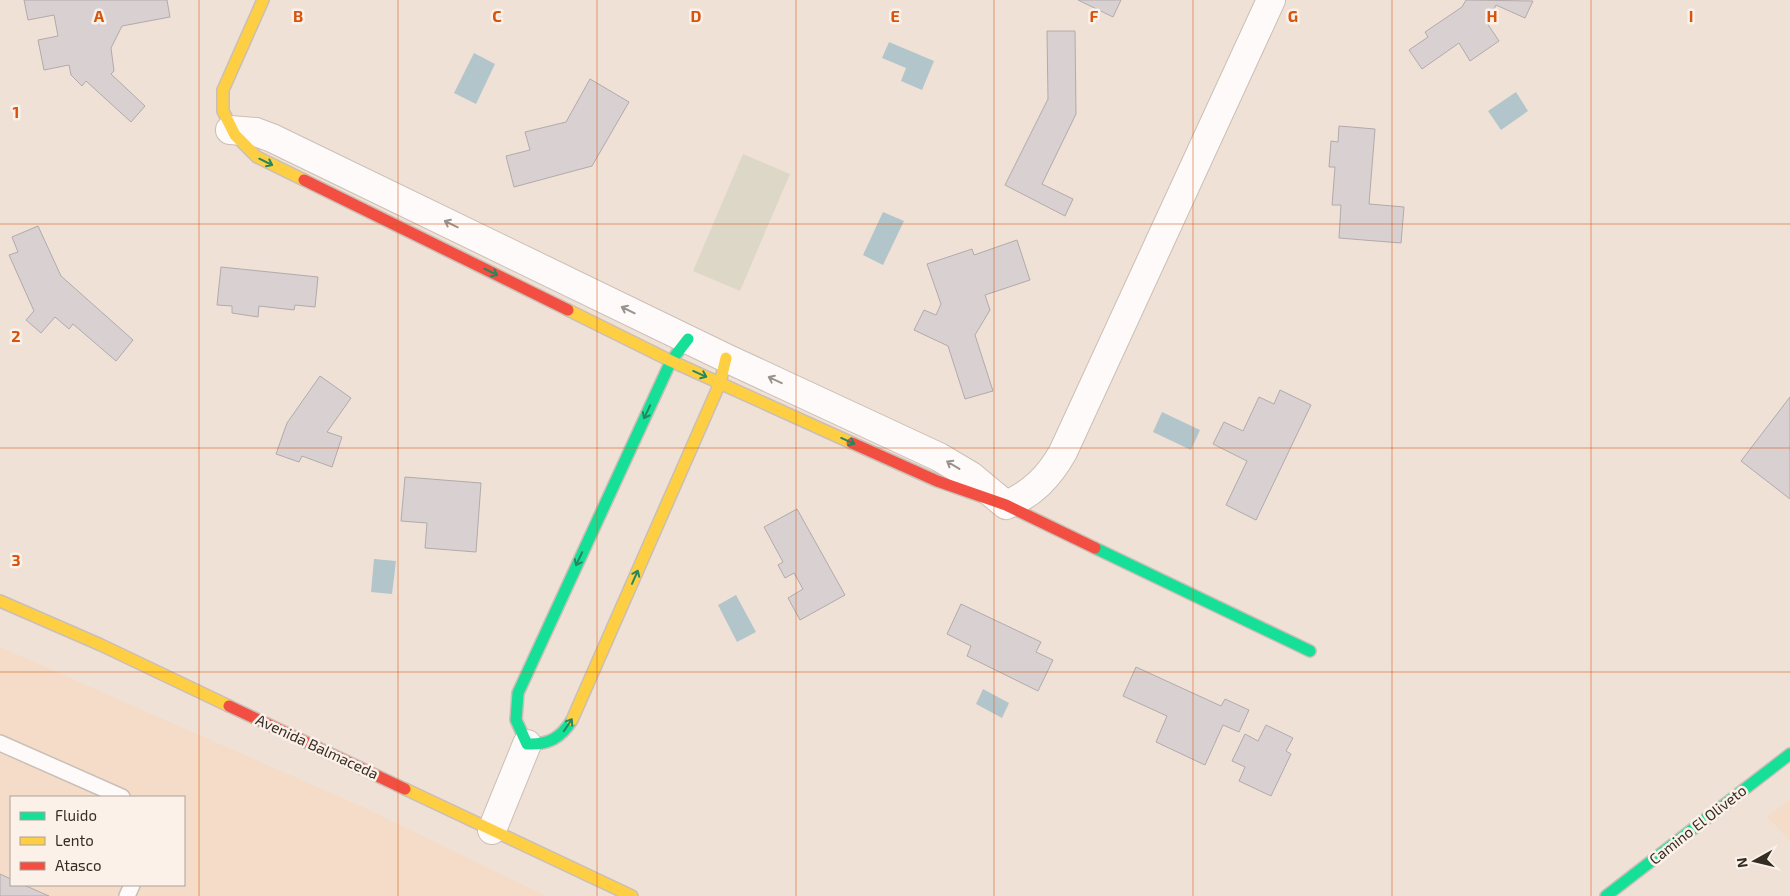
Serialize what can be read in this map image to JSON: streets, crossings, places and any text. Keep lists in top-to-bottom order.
{
  "streets": {
    "street": ["Avenida Balmaceda", "Camino El Oliveto"]
  },
  "legend": ["Fluido", "Lento", "Atasco"],
  "north": "left",
  "grid": {
    "columns": [
      "A",
      "B",
      "C",
      "D",
      "E",
      "F",
      "G",
      "H",
      "I"
    ],
    "rows": ["1", "2", "3"]
  }
}
